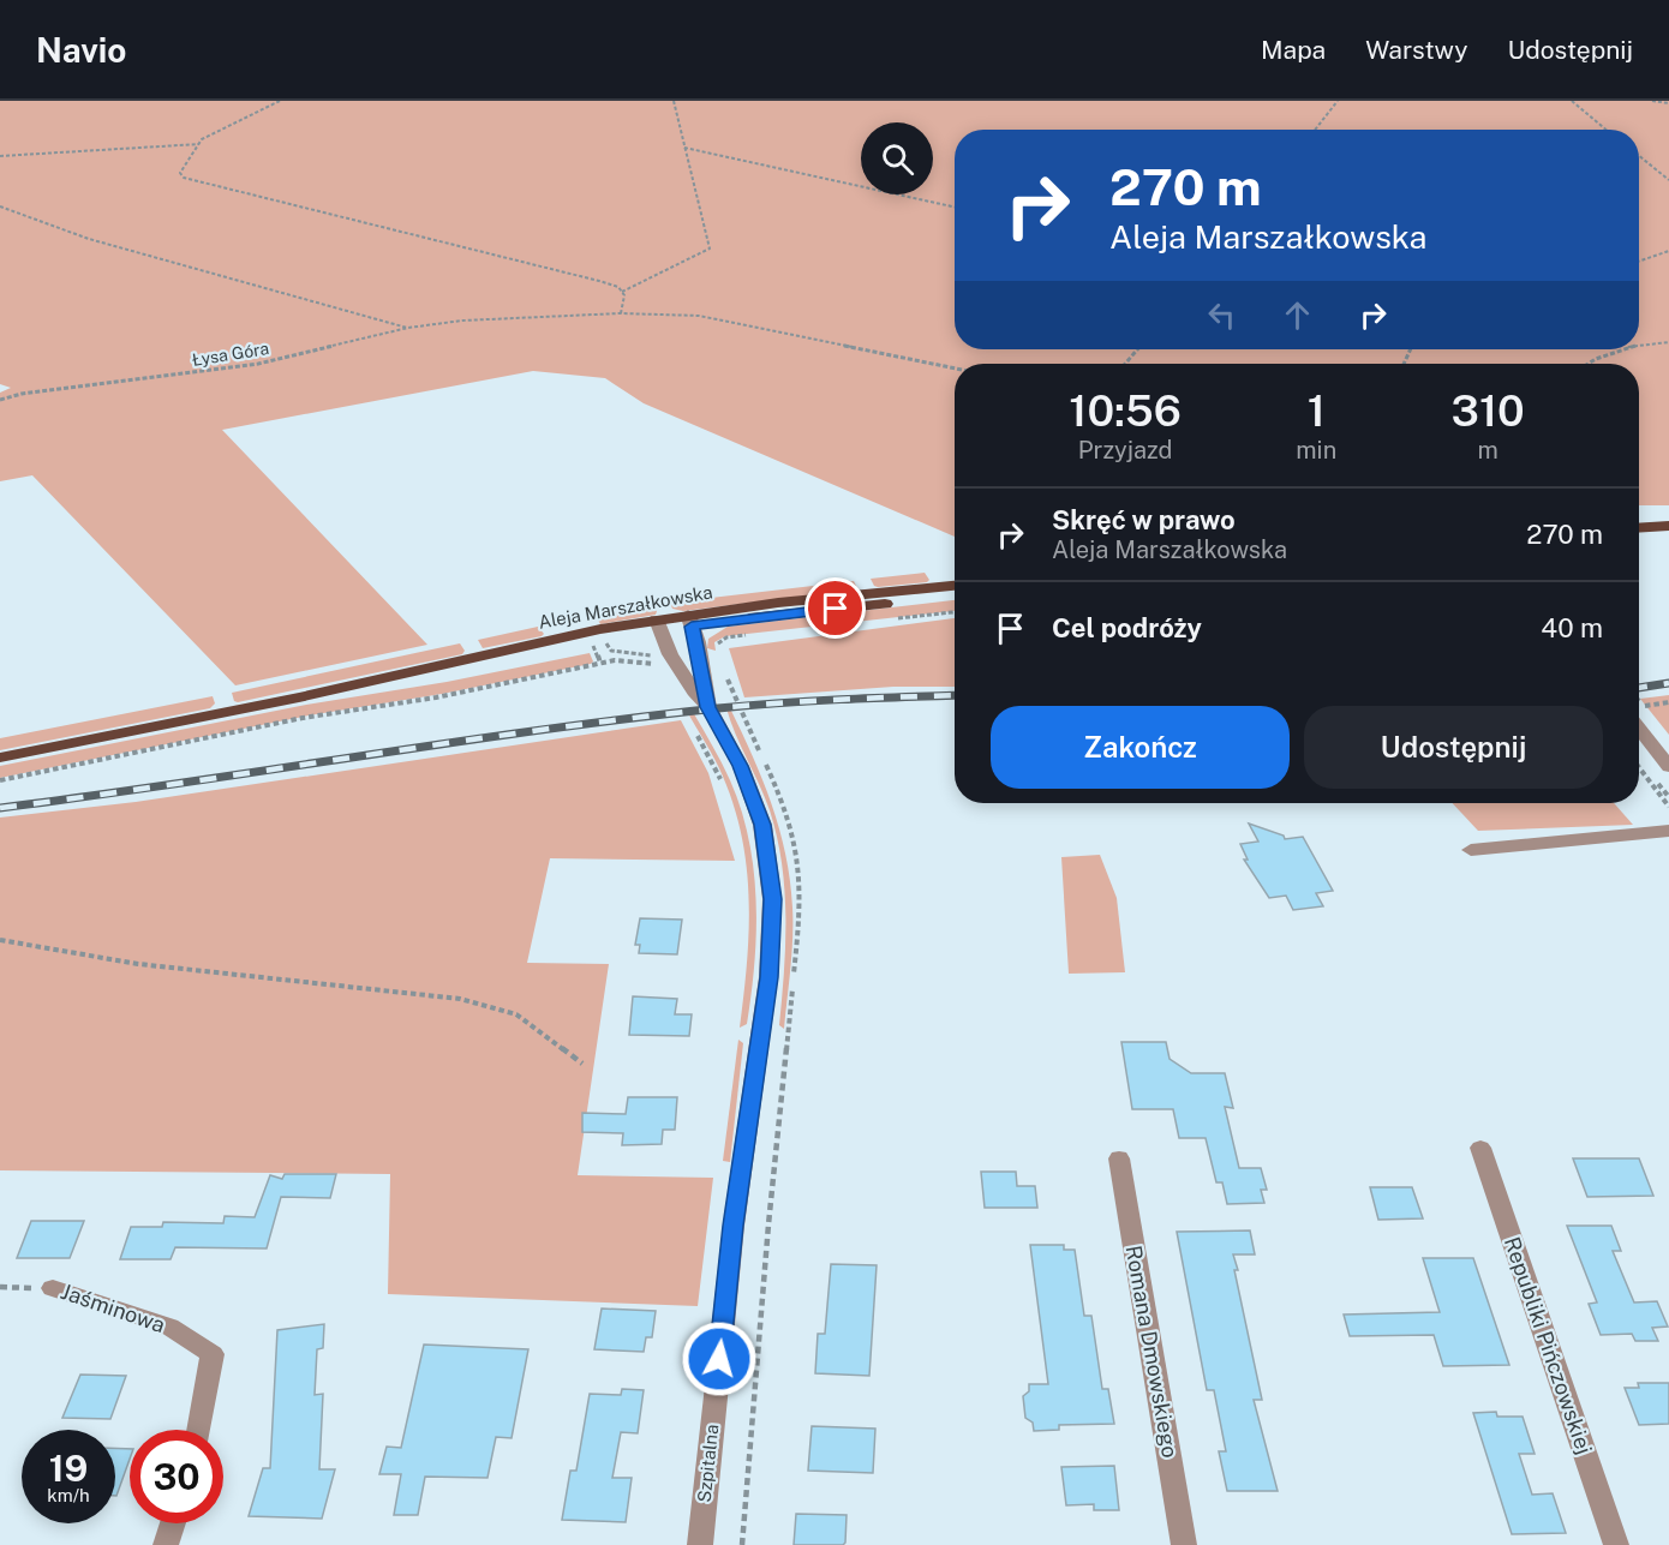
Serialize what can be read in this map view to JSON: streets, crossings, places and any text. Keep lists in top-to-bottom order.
{
  "streets": {
    "main road": ["Aleja Marszałkowska"],
    "street": [
      "Jaśminowa",
      "Republiki Pińczowskiej",
      "Romana Dmowskiego",
      "Szpitalna"
    ],
    "path": ["Łysa Góra"]
  },
  "crossings": [
    ["Aleja Marszałkowska", "Szpitalna"]
  ],
  "page": {
    "header": "Navio",
    "nav": ["Mapa", "Warstwy", "Udostępnij"],
    "turn": ["270 m", "Aleja Marszałkowska"],
    "eta": [
      "10:56",
      "Przyjazd",
      "1",
      "min",
      "310",
      "m"
    ],
    "list": [
      {
        "name": "Skręć w prawo",
        "note": "Aleja Marszałkowska",
        "value": "270 m"
      },
      {
        "name": "Cel podróży",
        "value": "40 m"
      }
    ],
    "buttons": ["Zakończ", "Udostępnij"],
    "speed": "19 km/h",
    "limit": "30"
  }
}
